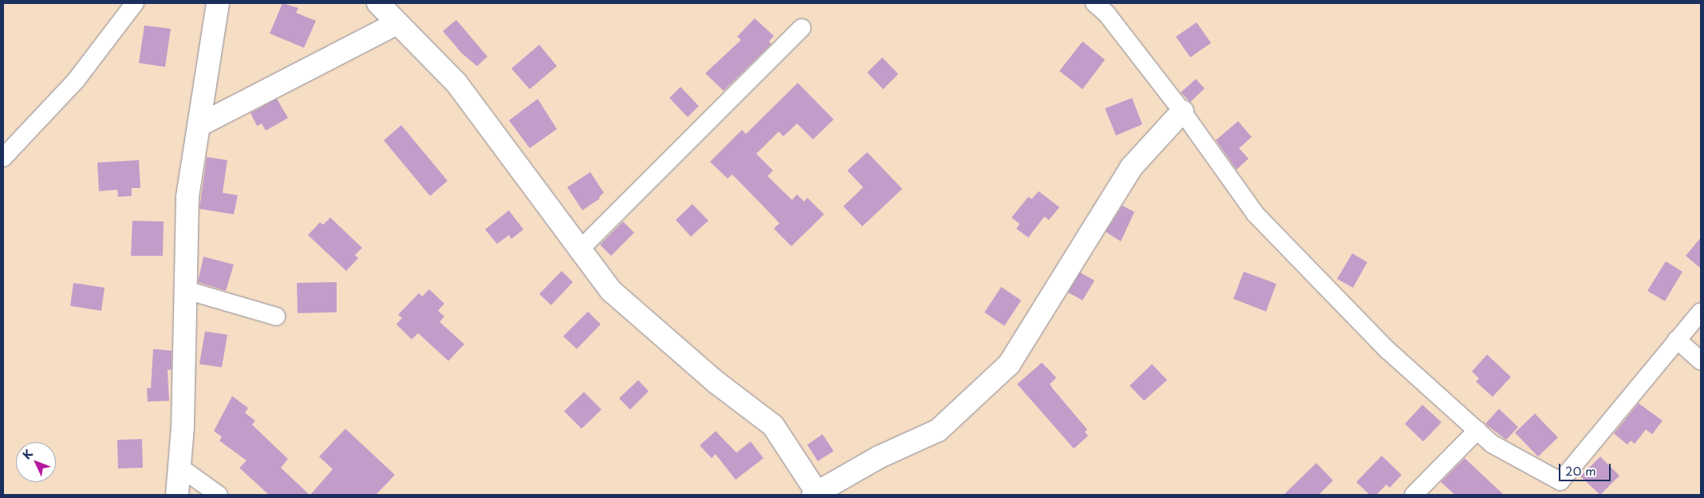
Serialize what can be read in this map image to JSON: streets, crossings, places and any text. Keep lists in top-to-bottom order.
{
  "scale_bar": "20 m",
  "north": "top left"
}
